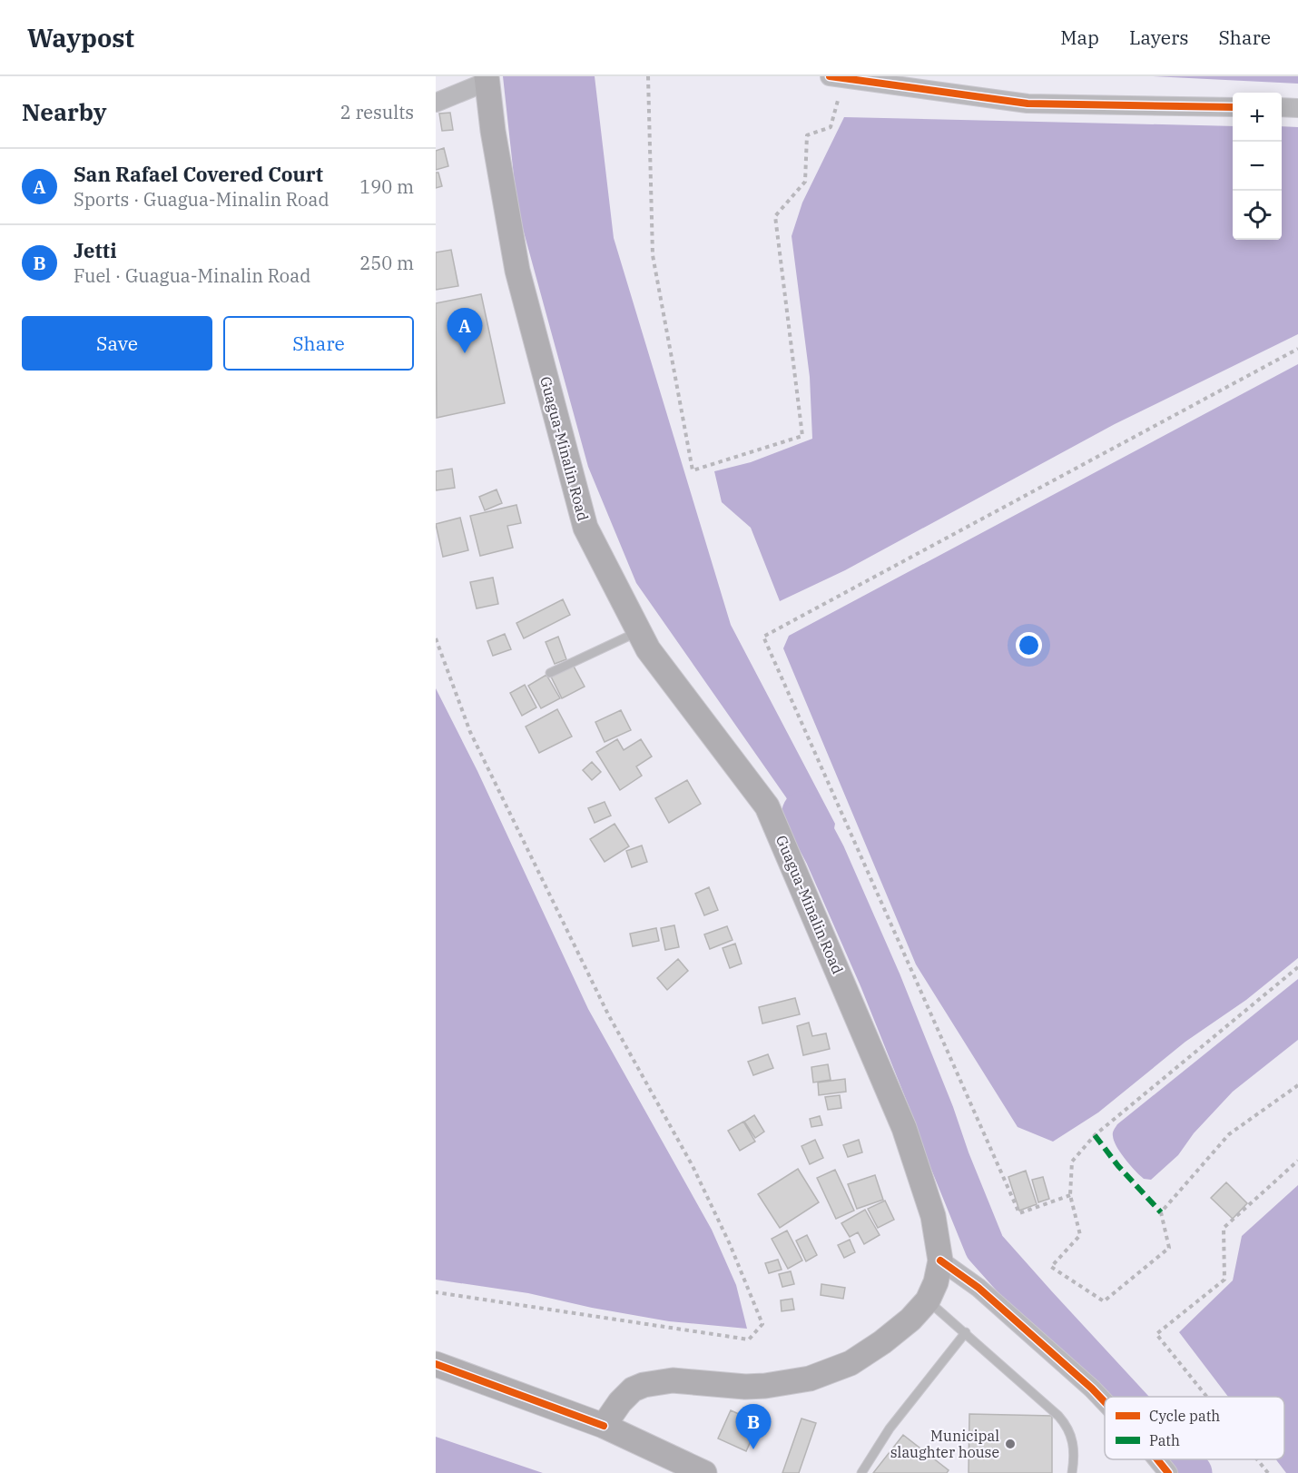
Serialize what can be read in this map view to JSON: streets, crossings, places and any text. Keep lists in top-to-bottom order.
{
  "streets": {
    "main road": ["Guagua-Minalin Road"]
  },
  "places": ["Municipal slaughter house"],
  "legend": ["Cycle path", "Path"],
  "page": {
    "header": "Waypost",
    "nav": ["Map", "Layers", "Share"],
    "heading": ["Nearby", "2 results"],
    "map_buttons": ["+", "−"],
    "list": [
      {
        "mark": "A",
        "name": "San Rafael Covered Court",
        "note": "Sports · Guagua-Minalin Road",
        "value": "190 m"
      },
      {
        "mark": "B",
        "name": "Jetti",
        "note": "Fuel · Guagua-Minalin Road",
        "value": "250 m"
      }
    ],
    "buttons": ["Save", "Share"],
    "pins": ["A", "B"]
  }
}
